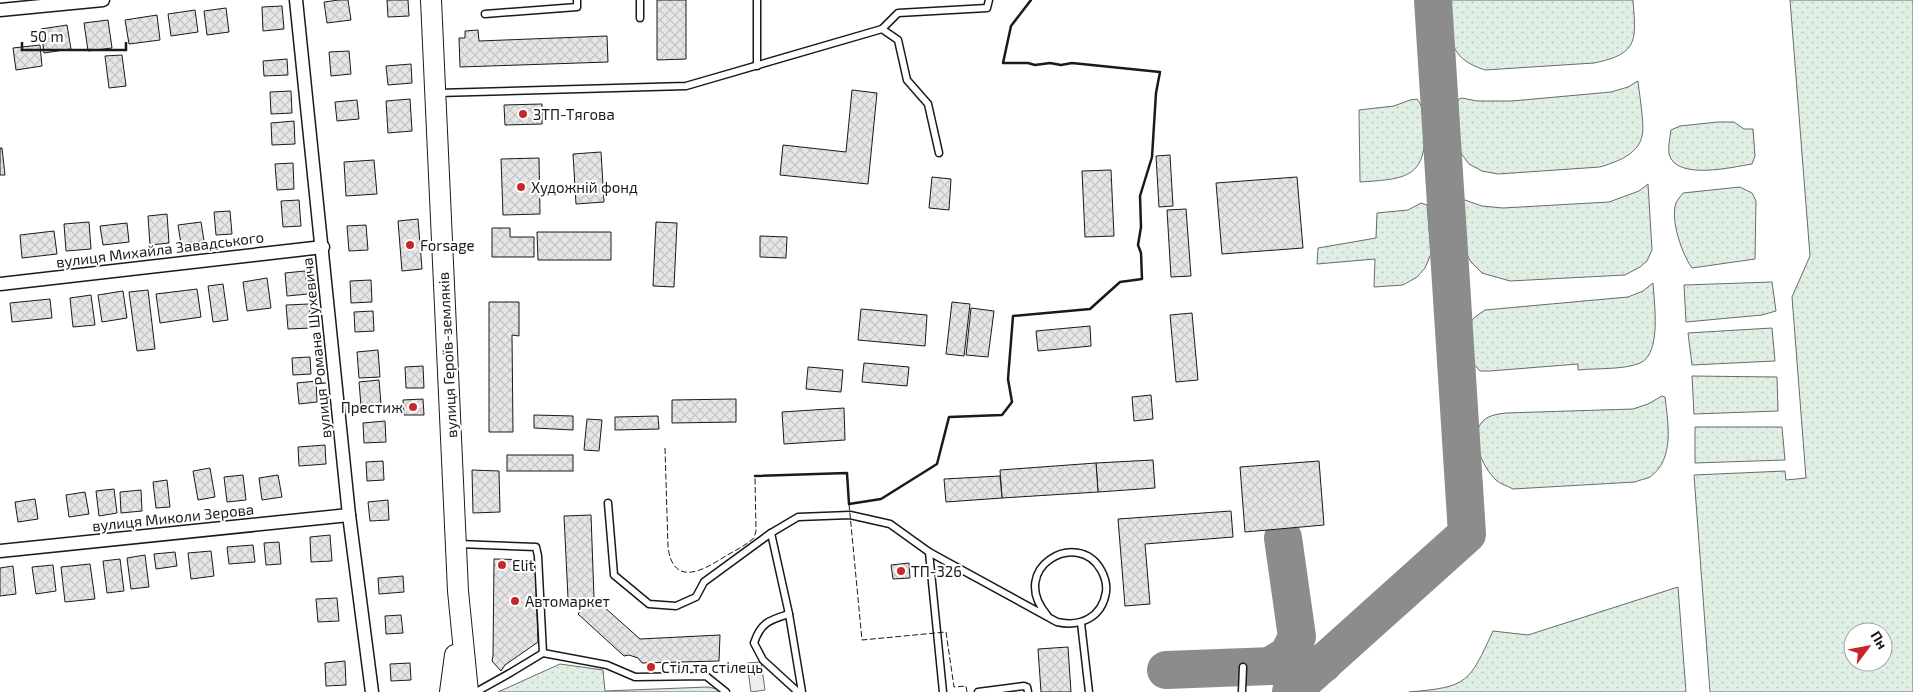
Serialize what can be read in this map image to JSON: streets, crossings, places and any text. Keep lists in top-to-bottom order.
{
  "streets": {
    "main road": ["вулиця Героїв-земляків"],
    "street": ["вулиця Михайла Завадського", "вулиця Романа Шухевича", "вулиця Миколи Зерова"]
  },
  "crossings": [
    ["вулиця Михайла Завадського", "вулиця Романа Шухевича"],
    ["вулиця Романа Шухевича", "вулиця Миколи Зерова"]
  ],
  "places": [
    "ЗТП-Тягова",
    "Художній фонд",
    "Forsage",
    "Престиж",
    "Elit",
    "ТП-326",
    "Автомаркет",
    "Стіл та стілець"
  ],
  "scale_bar": "50 m",
  "north": "top right"
}
